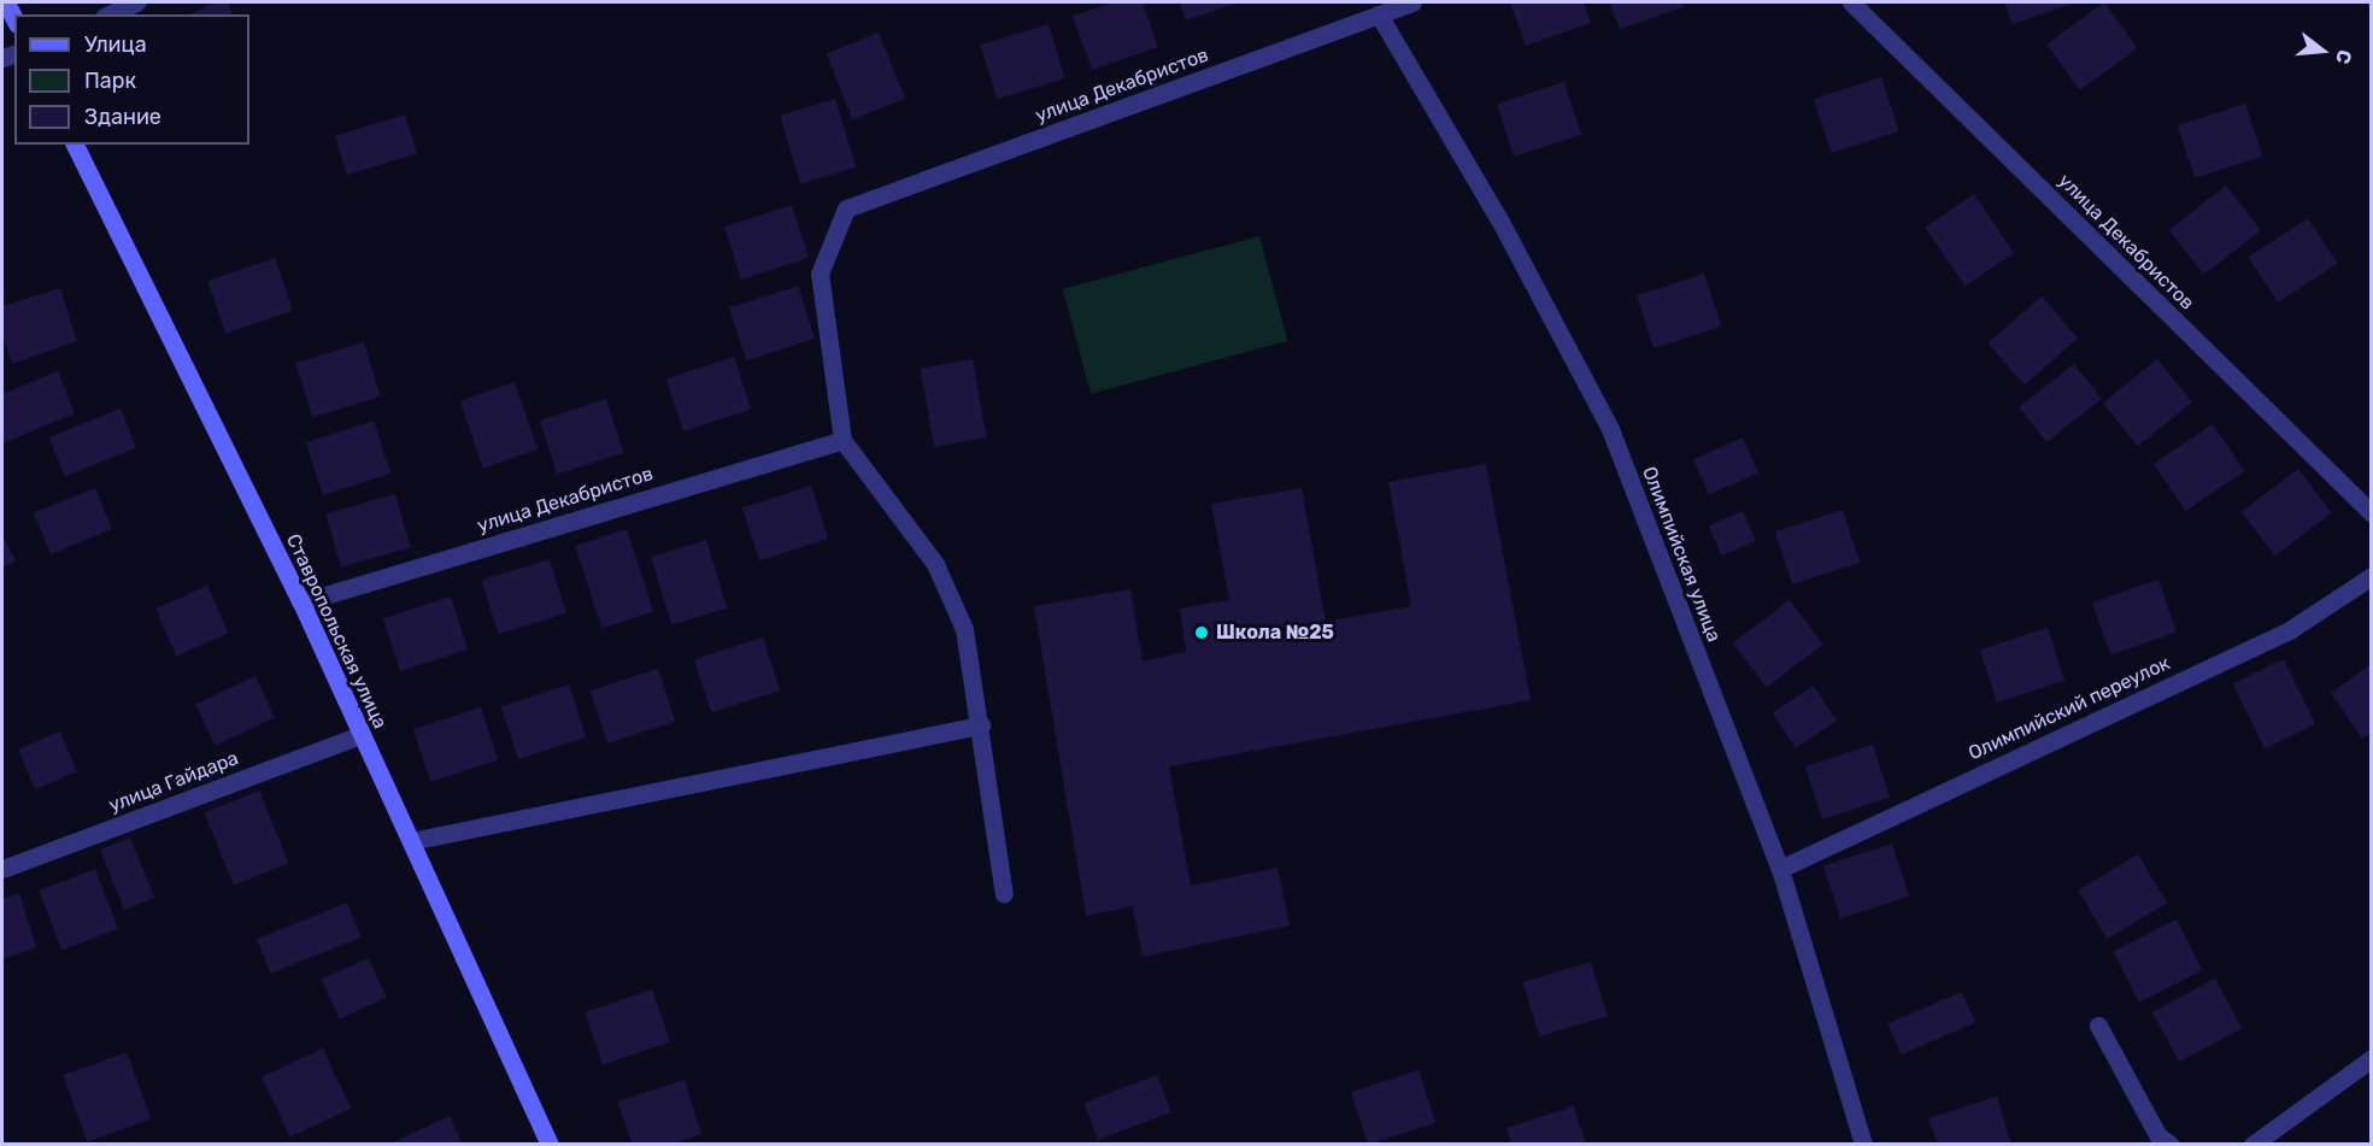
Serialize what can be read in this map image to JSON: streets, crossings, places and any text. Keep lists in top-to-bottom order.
{
  "streets": {
    "main road": ["Ставропольская улица"],
    "street": [
      "улица Декабристов",
      "Олимпийская улица",
      "Олимпийский переулок",
      "улица Гайдара"
    ]
  },
  "crossings": [
    ["улица Декабристов", "Олимпийская улица"],
    ["улица Декабристов", "Ставропольская улица"],
    ["Олимпийская улица", "Олимпийский переулок"],
    ["Ставропольская улица", "улица Гайдара"]
  ],
  "places": ["Школа №25"],
  "legend": ["Улица", "Парк", "Здание"],
  "north": "right"
}
